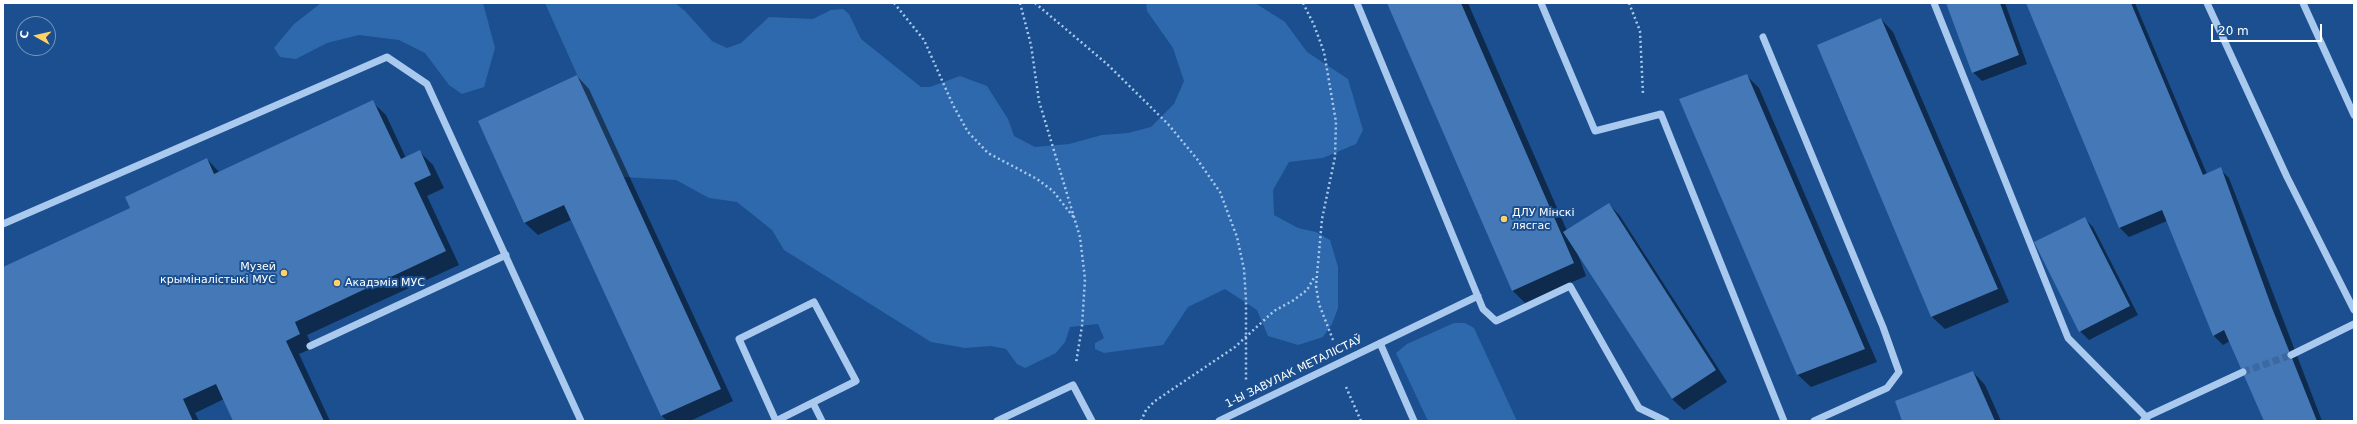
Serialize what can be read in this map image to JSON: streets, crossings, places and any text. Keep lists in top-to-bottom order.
{
  "streets": {
    "street": ["1-Ы ЗАВУЛАК МЕТАЛІСТАЎ"]
  },
  "places": ["ДЛУ Мінскі лясгас", "Музей крыміналістыкі МУС", "Акадэмія МУС"],
  "scale_bar": "20 m",
  "north": "left"
}
